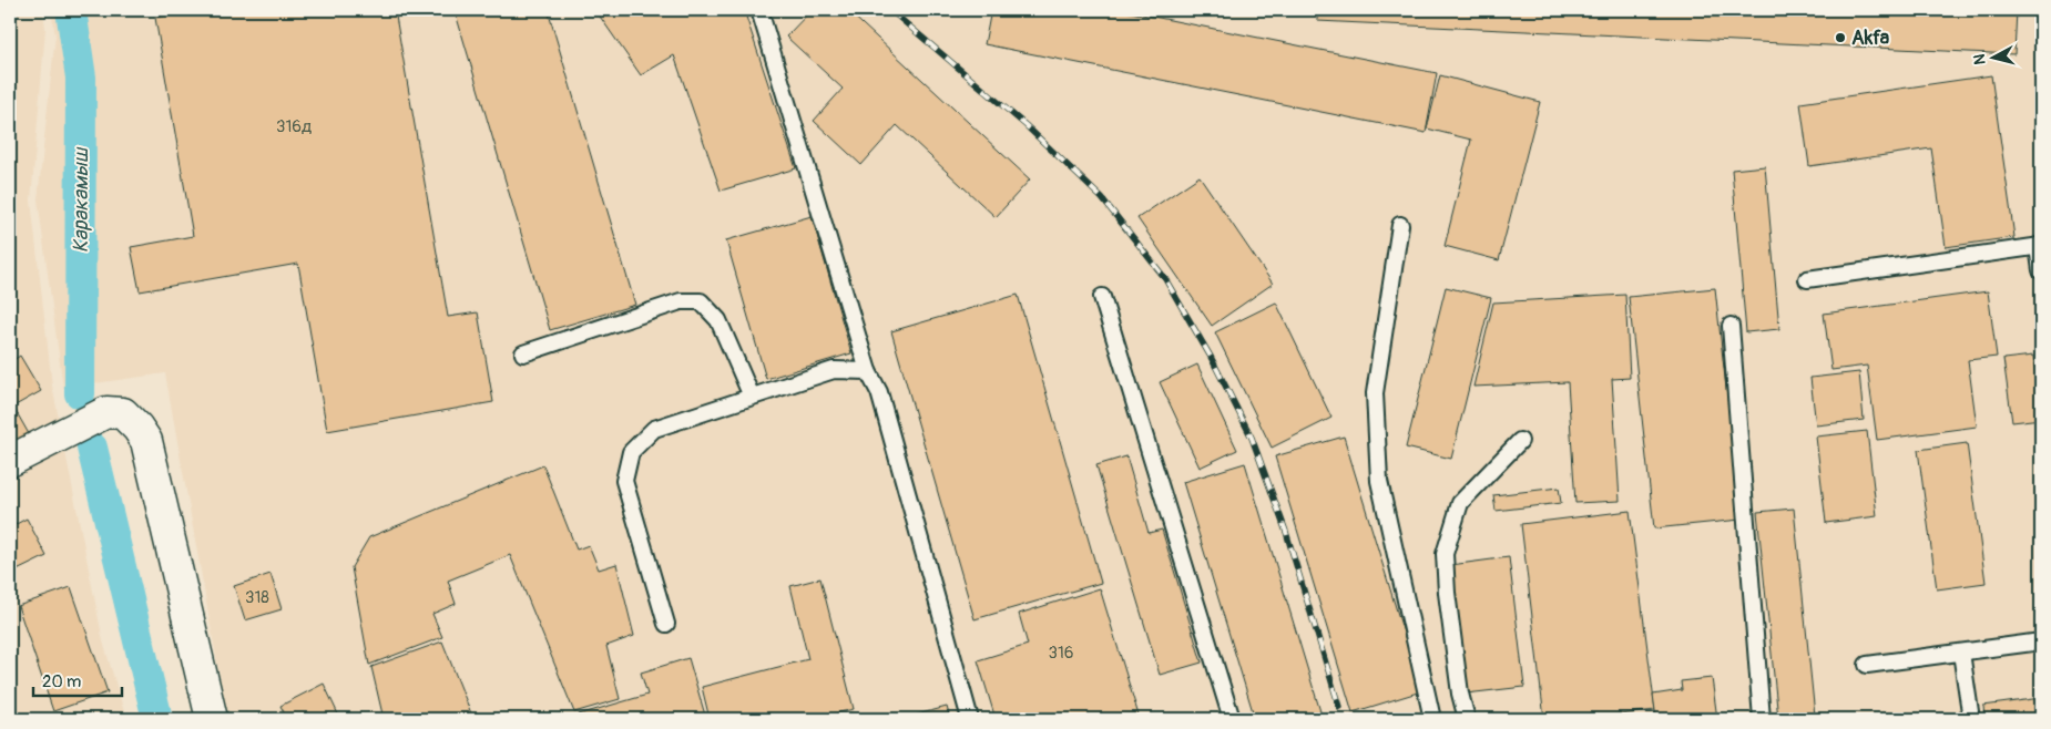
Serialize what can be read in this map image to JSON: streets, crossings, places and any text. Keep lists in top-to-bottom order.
{
  "water": ["Каракамыш"],
  "places": ["Akfa"],
  "house_numbers": ["316д", "318", "316"],
  "scale_bar": "20 m",
  "north": "left"
}
